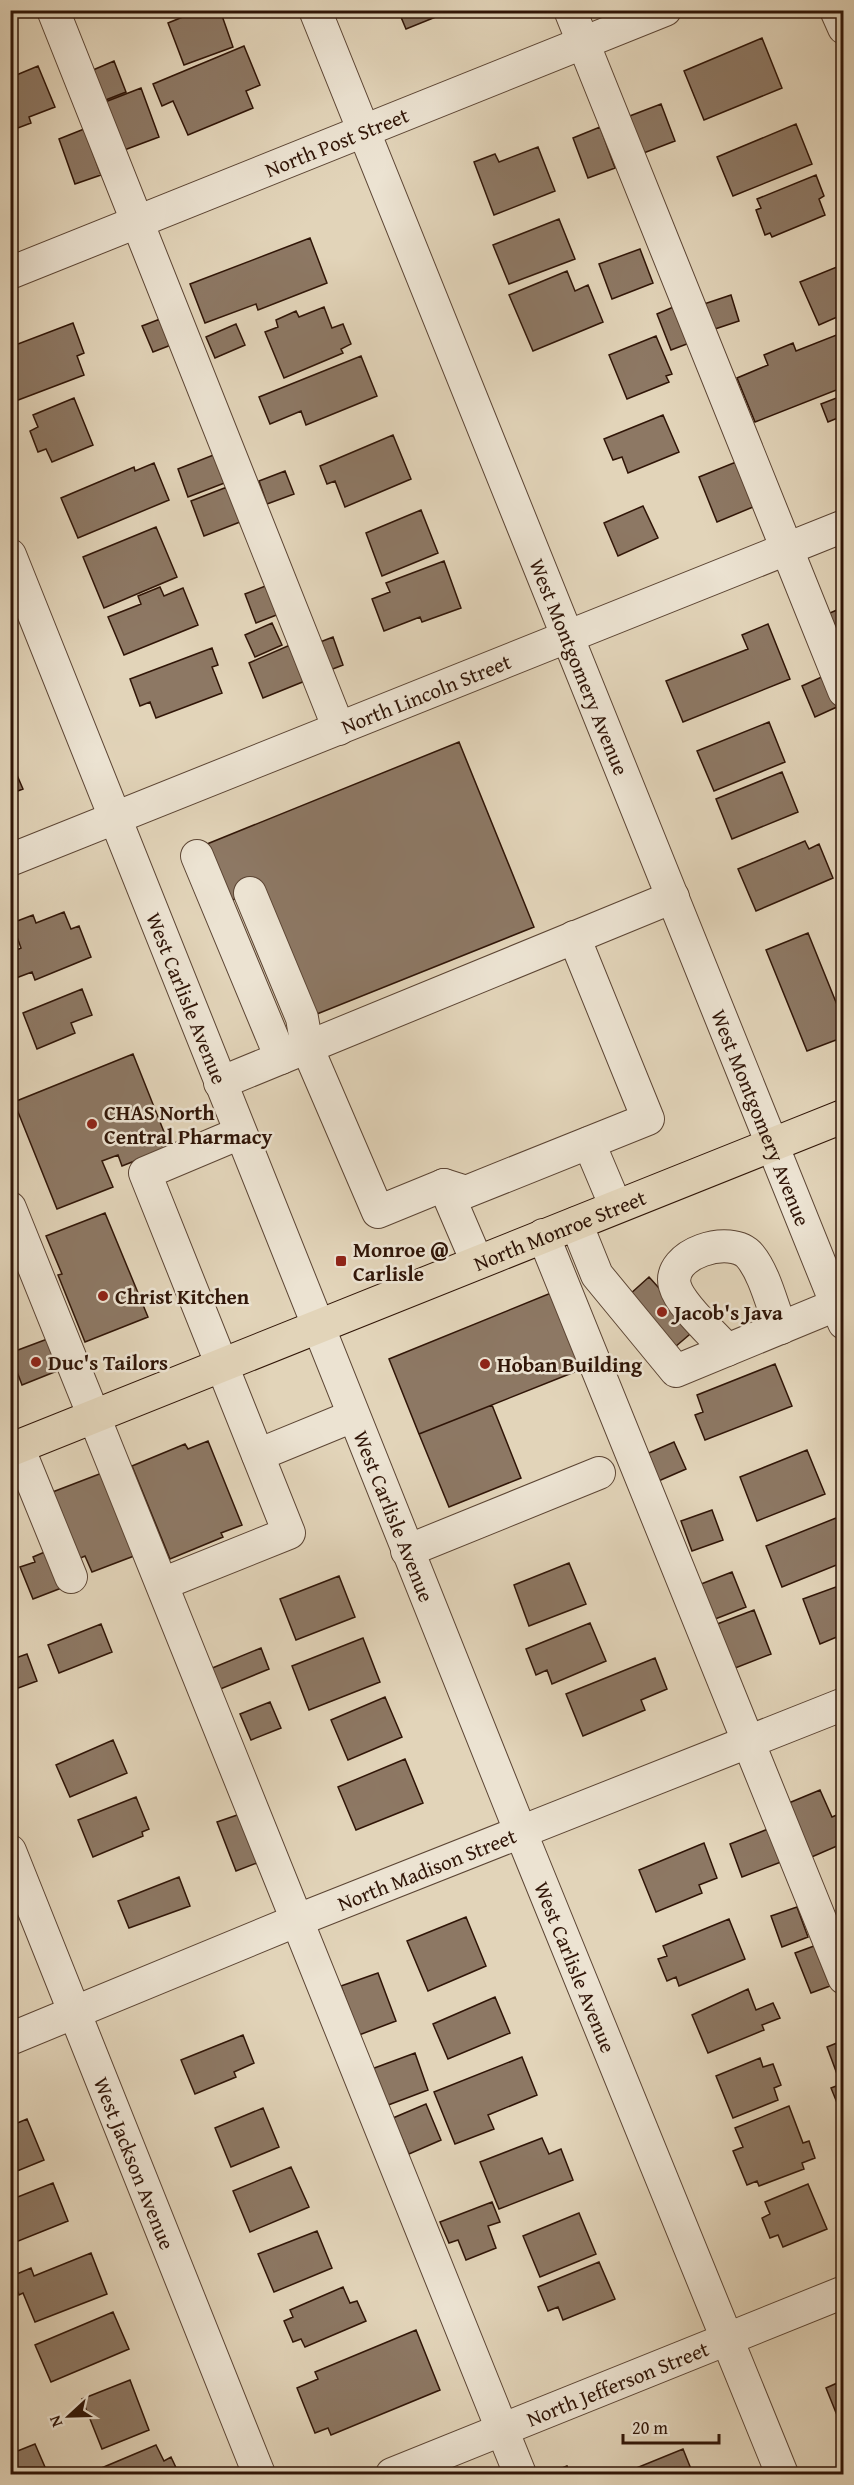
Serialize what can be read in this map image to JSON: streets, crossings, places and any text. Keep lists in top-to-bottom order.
{
  "streets": {
    "main road": ["North Monroe Street"],
    "street": [
      "North Post Street",
      "West Montgomery Avenue",
      "North Lincoln Street",
      "West Carlisle Avenue",
      "North Madison Street",
      "West Jackson Avenue",
      "North Jefferson Street"
    ]
  },
  "crossings": [
    ["North Post Street", "West Montgomery Avenue"],
    ["West Montgomery Avenue", "North Lincoln Street"],
    ["West Montgomery Avenue", "North Monroe Street"],
    ["North Lincoln Street", "West Carlisle Avenue"],
    ["West Carlisle Avenue", "North Monroe Street"],
    ["West Carlisle Avenue", "North Madison Street"],
    ["West Carlisle Avenue", "North Jefferson Street"],
    ["North Madison Street", "West Jackson Avenue"]
  ],
  "places": {
    "other": [
      "CHAS North Central Pharmacy",
      "Christ Kitchen",
      "Jacob's Java",
      "Duc's Tailors",
      "Hoban Building"
    ],
    "transit": ["Monroe @ Carlisle"]
  },
  "scale_bar": "20 m",
  "north": "left"
}
